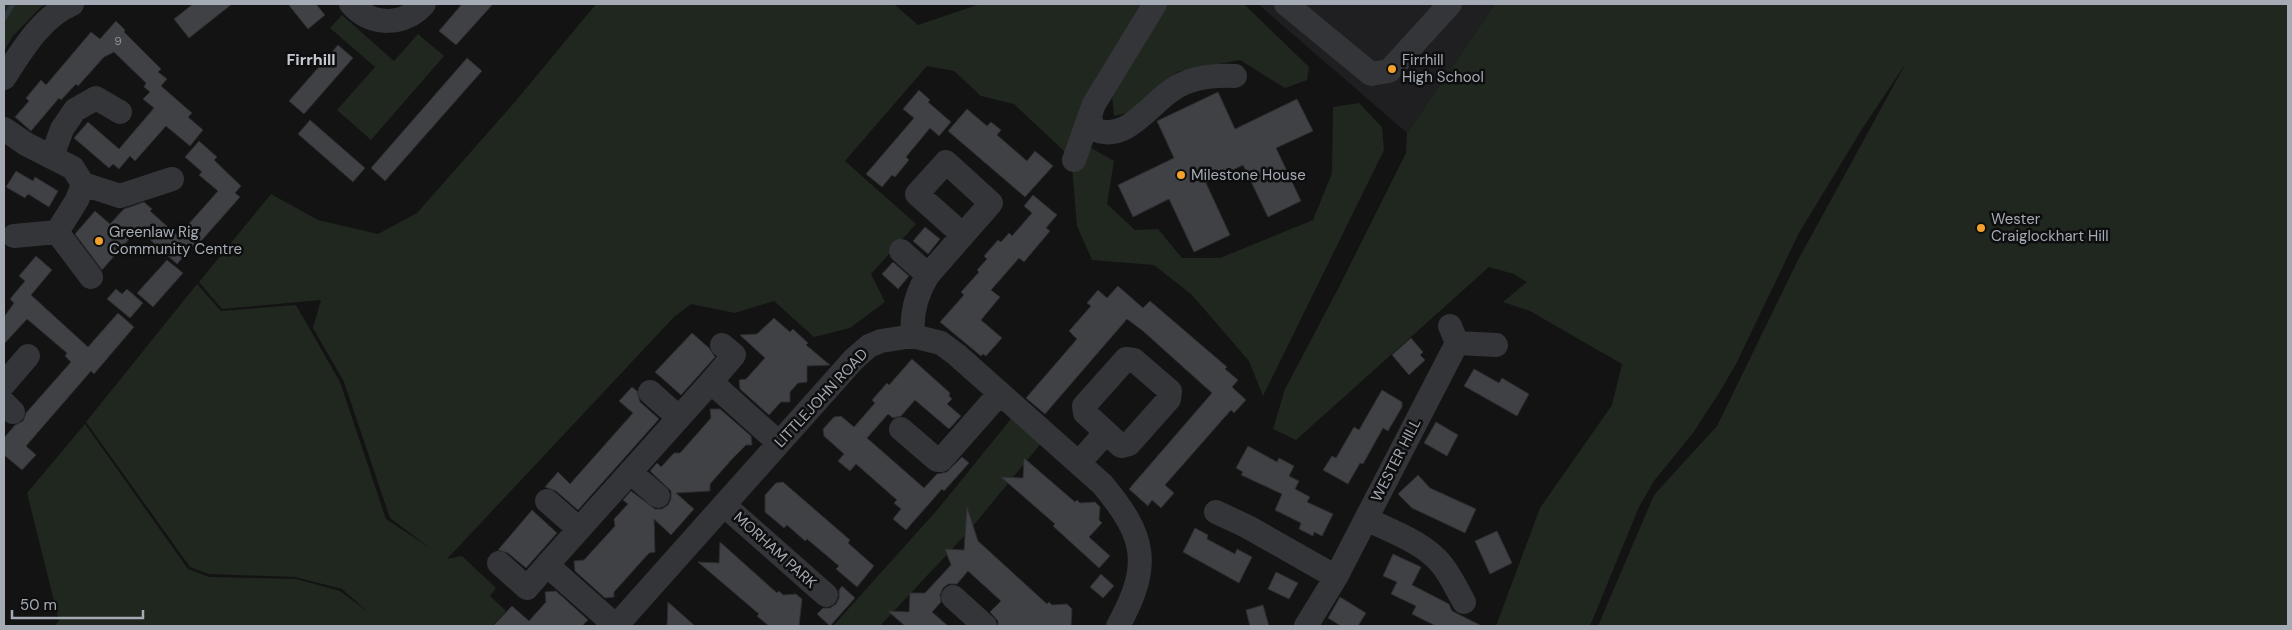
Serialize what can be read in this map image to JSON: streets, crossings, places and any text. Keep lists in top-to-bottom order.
{
  "streets": {
    "street": ["LITTLEJOHN ROAD", "WESTER HILL", "MORHAM PARK"]
  },
  "crossings": [
    ["LITTLEJOHN ROAD", "MORHAM PARK"]
  ],
  "districts": ["Firrhill"],
  "places": [
    "Firrhill High School",
    "Milestone House",
    "Wester Craiglockhart Hill",
    "Greenlaw Rig Community Centre"
  ],
  "house_numbers": ["9"],
  "scale_bar": "50 m"
}
